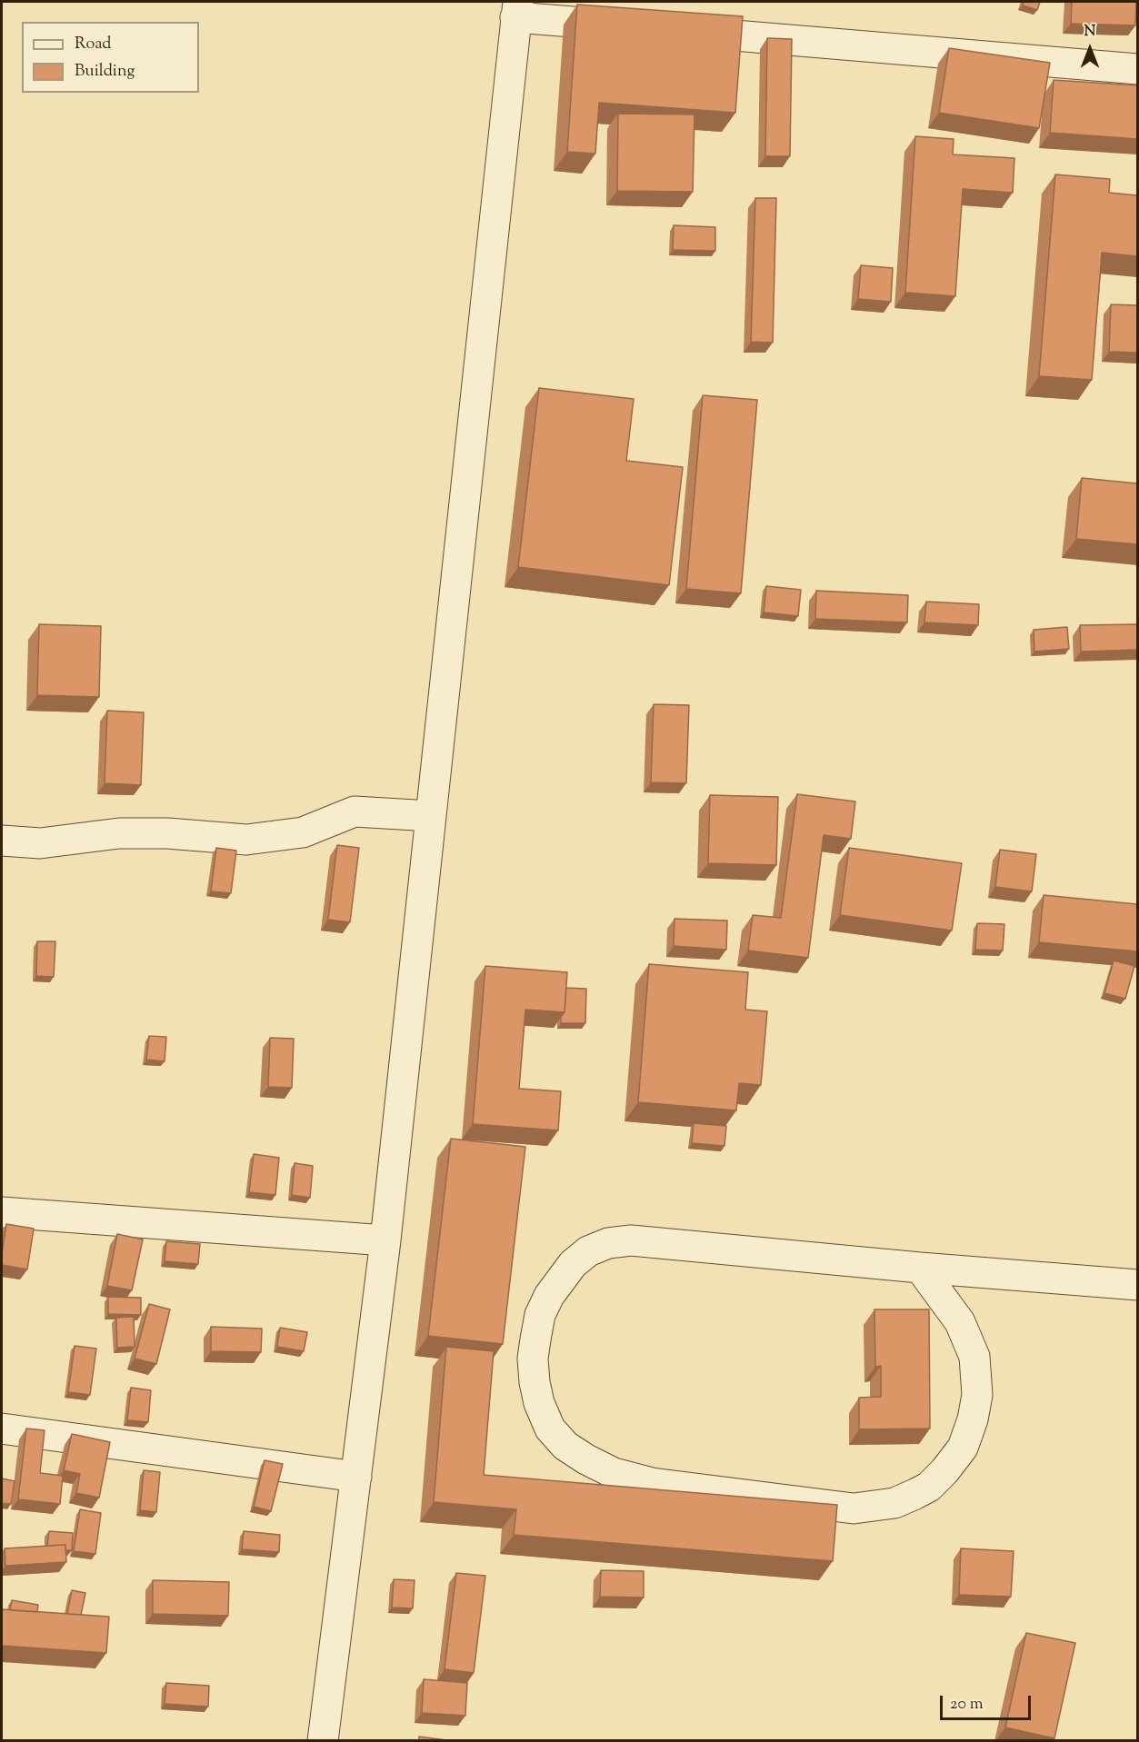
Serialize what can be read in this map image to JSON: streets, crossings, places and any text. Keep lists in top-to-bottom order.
{
  "legend": ["Road", "Building"],
  "scale_bar": "20 m",
  "north": "top"
}
